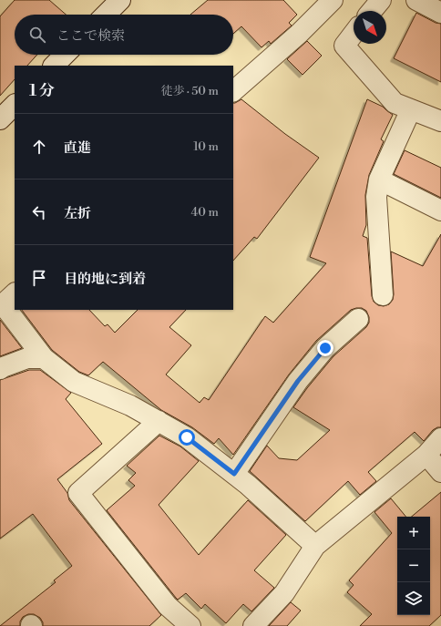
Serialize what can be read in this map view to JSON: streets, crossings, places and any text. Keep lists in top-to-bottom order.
{
  "north": "bottom right",
  "page": {
    "search": "ここで検索",
    "heading": ["1 分", "徒歩 · 50 m"],
    "list": [
      ["直進", "10 m"],
      ["左折", "40 m"],
      "目的地に到着"
    ],
    "map_buttons": ["+", "−"]
  }
}
